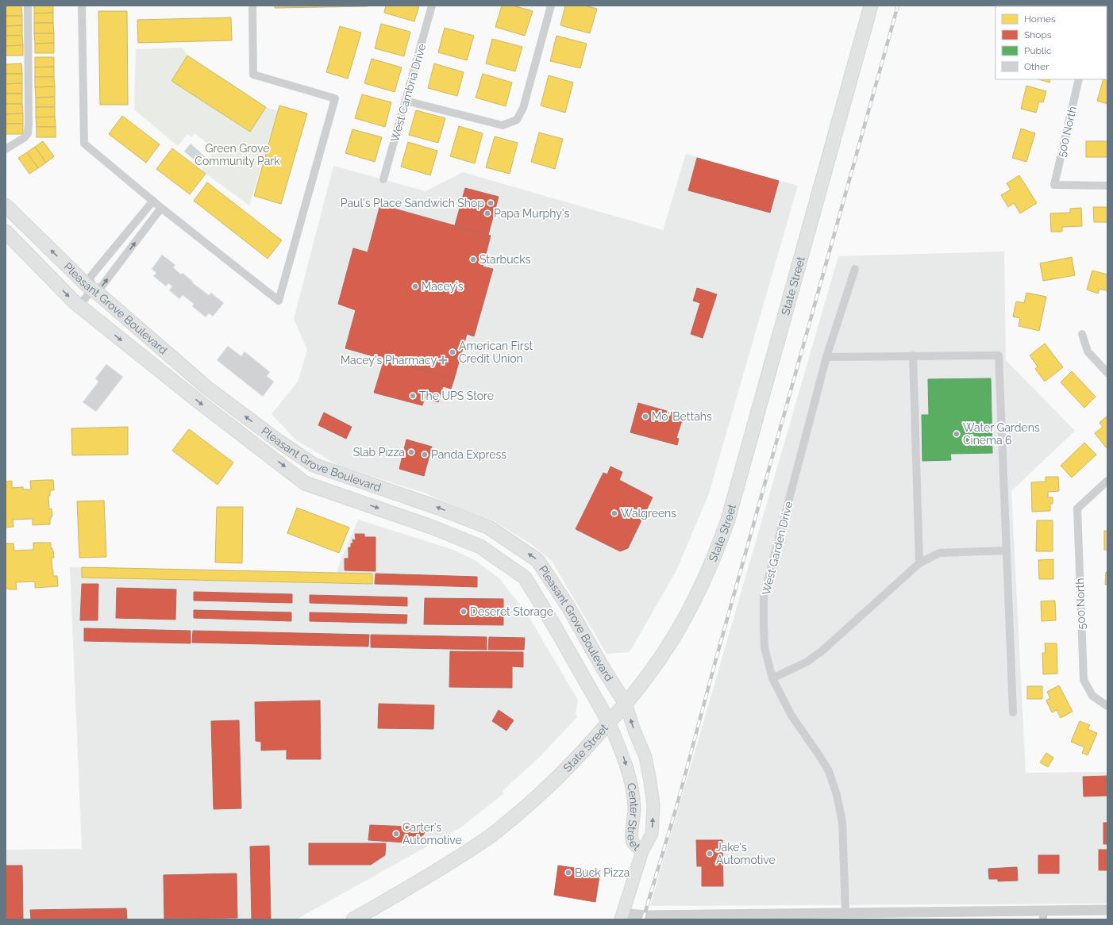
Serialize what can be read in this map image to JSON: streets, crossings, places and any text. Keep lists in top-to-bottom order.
{
  "streets": {
    "main road": ["State Street", "Pleasant Grove Boulevard", "Center Street"],
    "street": ["West Cambria Drive", "500 North", "West Garden Drive"]
  },
  "crossings": [
    ["State Street", "Pleasant Grove Boulevard"],
    ["State Street", "Center Street"],
    ["Pleasant Grove Boulevard", "Center Street"]
  ],
  "parks": ["Green Grove Community Park"],
  "places": {
    "other": [
      "Paul's Place Sandwich Shop",
      "Papa Murphy's",
      "Starbucks",
      "Macey's",
      "American First Credit Union",
      "The UPS Store",
      "Mo' Bettahs",
      "Water Gardens Cinema 6",
      "Slab Pizza",
      "Panda Express",
      "Walgreens",
      "Deseret Storage",
      "Carter's Automotive",
      "Jake's Automotive",
      "Buck Pizza"
    ],
    "health": ["Macey's Pharmacy"]
  },
  "legend": [
    "Homes",
    "Shops",
    "Public",
    "Other"
  ]
}
